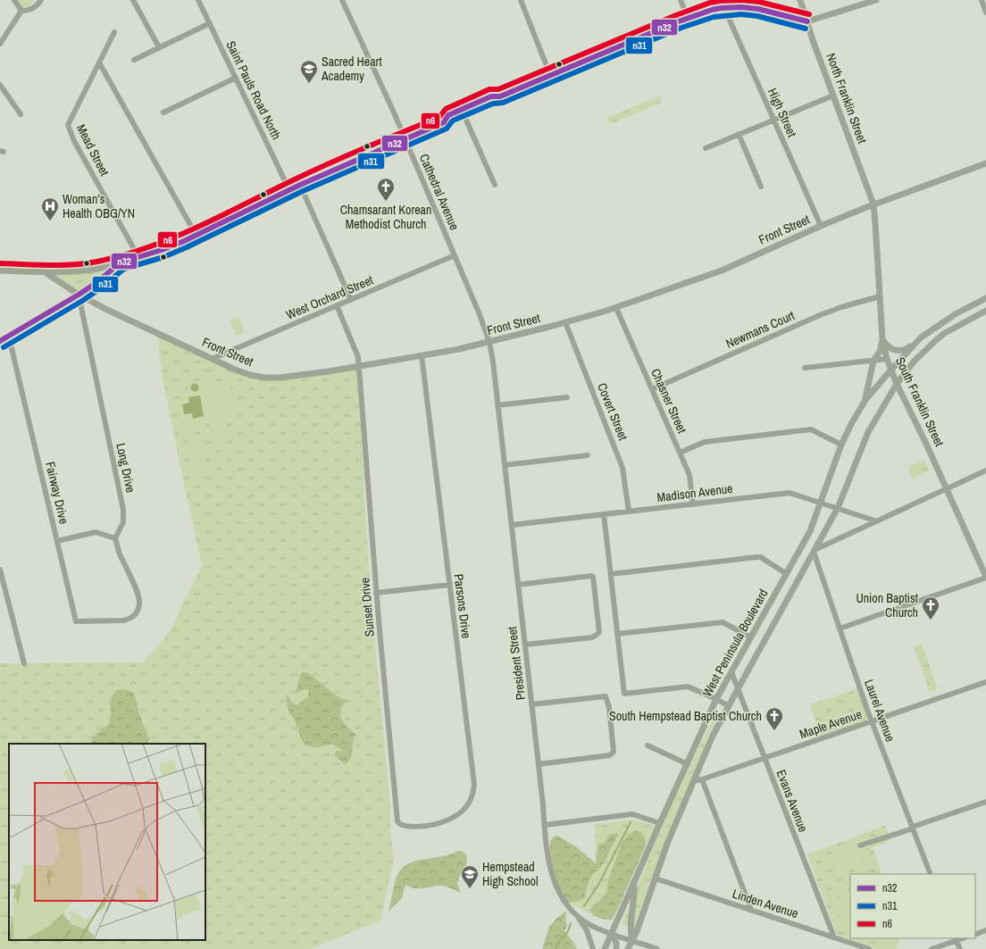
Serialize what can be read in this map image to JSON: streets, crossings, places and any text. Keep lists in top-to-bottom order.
{
  "streets": {
    "main road": [
      "North Franklin Street",
      "Front Street",
      "South Franklin Street",
      "West Peninsula Boulevard"
    ],
    "street": [
      "Saint Pauls Road North",
      "High Street",
      "Mead Street",
      "Cathedral Avenue",
      "West Orchard Street",
      "Newmans Court",
      "Chasner Street",
      "Covert Street",
      "Long Drive",
      "Fairway Drive",
      "Madison Avenue",
      "Parsons Drive",
      "Sunset Drive",
      "President Street",
      "Laurel Avenue",
      "Maple Avenue",
      "Evans Avenue",
      "Linden Avenue"
    ]
  },
  "crossings": [
    ["North Franklin Street", "Front Street"],
    ["North Franklin Street", "South Franklin Street"],
    ["High Street", "Front Street"],
    ["Cathedral Avenue", "Front Street"],
    ["Cathedral Avenue", "West Orchard Street"],
    ["Cathedral Avenue", "President Street"],
    ["Front Street", "West Orchard Street"],
    ["Front Street", "Chasner Street"],
    ["Front Street", "South Franklin Street"],
    ["Front Street", "Covert Street"],
    ["Front Street", "Long Drive"],
    ["Front Street", "Parsons Drive"],
    ["Front Street", "Sunset Drive"],
    ["Front Street", "President Street"],
    ["West Orchard Street", "Sunset Drive"],
    ["Newmans Court", "Chasner Street"],
    ["Newmans Court", "South Franklin Street"],
    ["Chasner Street", "Madison Avenue"],
    ["South Franklin Street", "West Peninsula Boulevard"],
    ["Covert Street", "Madison Avenue"],
    ["Long Drive", "Fairway Drive"],
    ["Madison Avenue", "West Peninsula Boulevard"],
    ["Madison Avenue", "President Street"],
    ["Parsons Drive", "Sunset Drive"],
    ["West Peninsula Boulevard", "President Street"],
    ["West Peninsula Boulevard", "Laurel Avenue"],
    ["West Peninsula Boulevard", "Maple Avenue"],
    ["West Peninsula Boulevard", "Evans Avenue"],
    ["West Peninsula Boulevard", "Linden Avenue"],
    ["Laurel Avenue", "Maple Avenue"],
    ["Maple Avenue", "Evans Avenue"],
    ["Evans Avenue", "Linden Avenue"]
  ],
  "places": {
    "school or university": ["Sacred Heart Academy", "Hempstead High School"],
    "church": ["Chamsarant Korean Methodist Church", "Union Baptist Church", "South Hempstead Baptist Church"],
    "hospital": ["Woman’s Health OBG/YN"]
  },
  "lines": ["transit line n6", "transit line n32", "transit line n31"],
  "legend": ["n32", "n31", "n6"]
}
